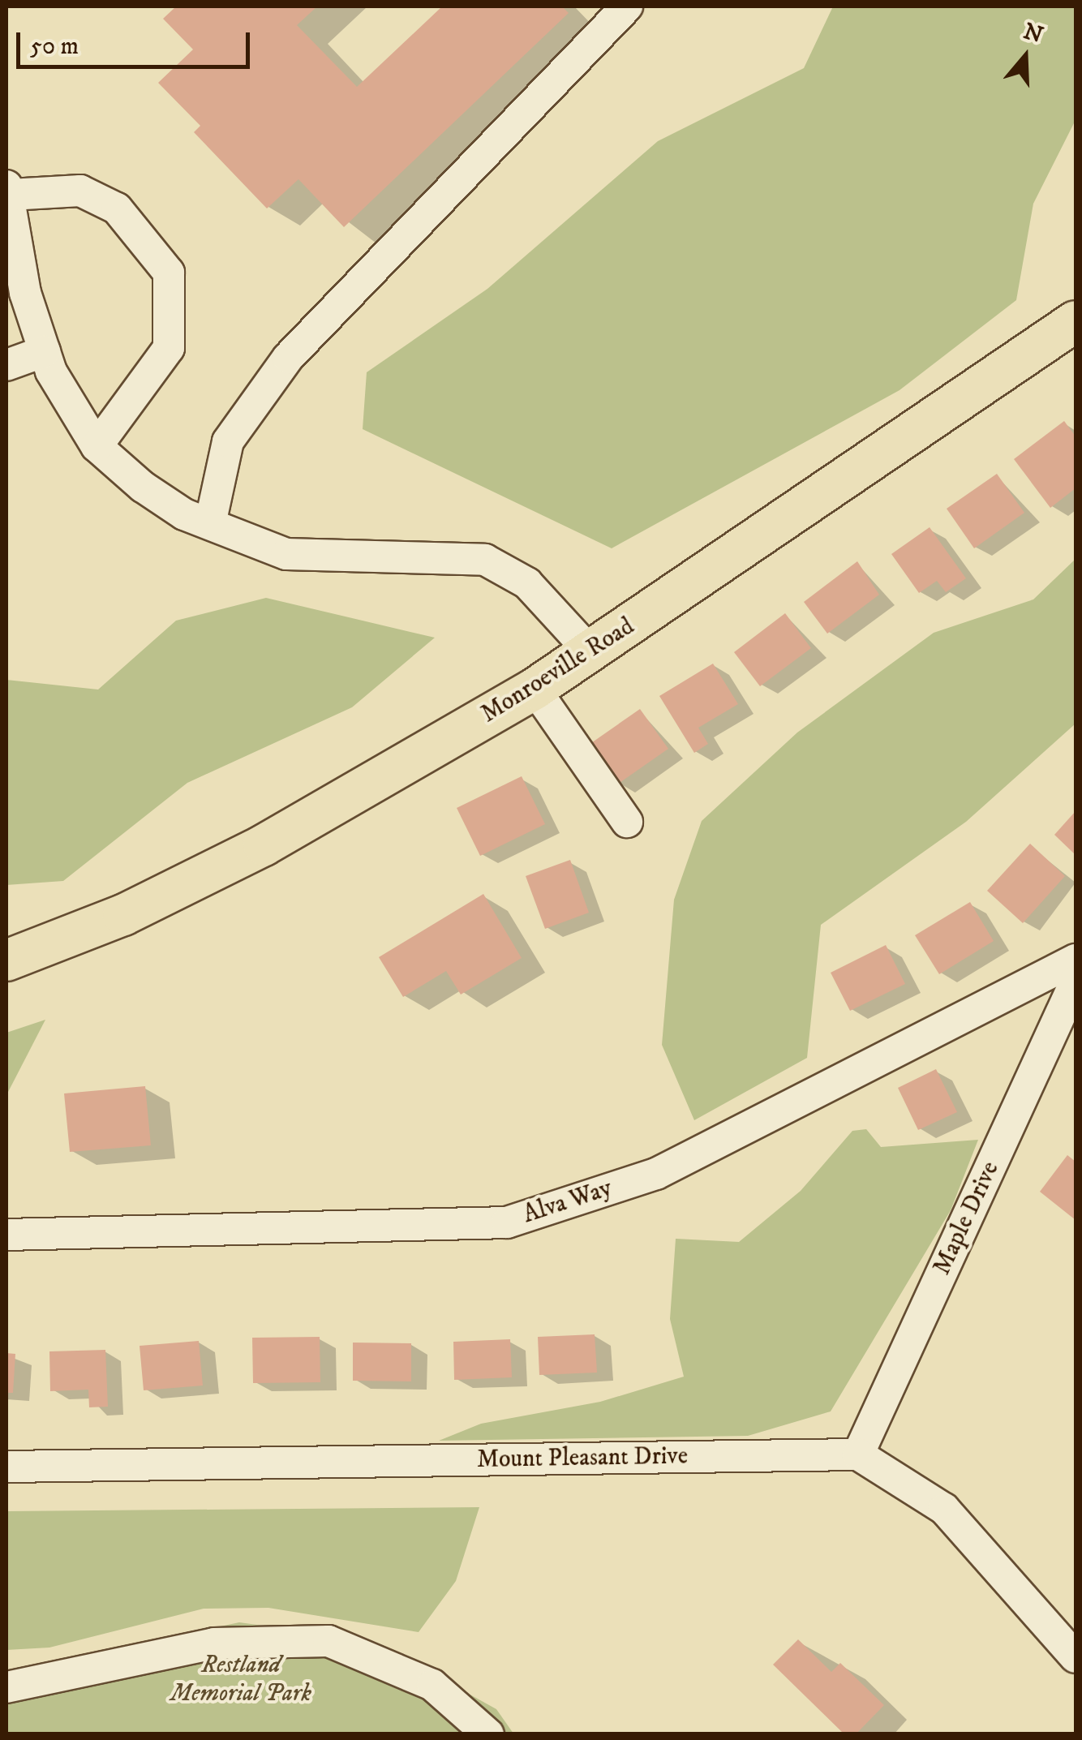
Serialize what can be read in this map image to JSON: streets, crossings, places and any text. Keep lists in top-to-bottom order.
{
  "streets": {
    "main road": ["Monroeville Road"],
    "street": ["Alva Way", "Maple Drive", "Mount Pleasant Drive"]
  },
  "crossings": [
    ["Maple Drive", "Mount Pleasant Drive"]
  ],
  "parks": ["Restland Memorial Park"],
  "scale_bar": "50 m",
  "north": "top"
}
